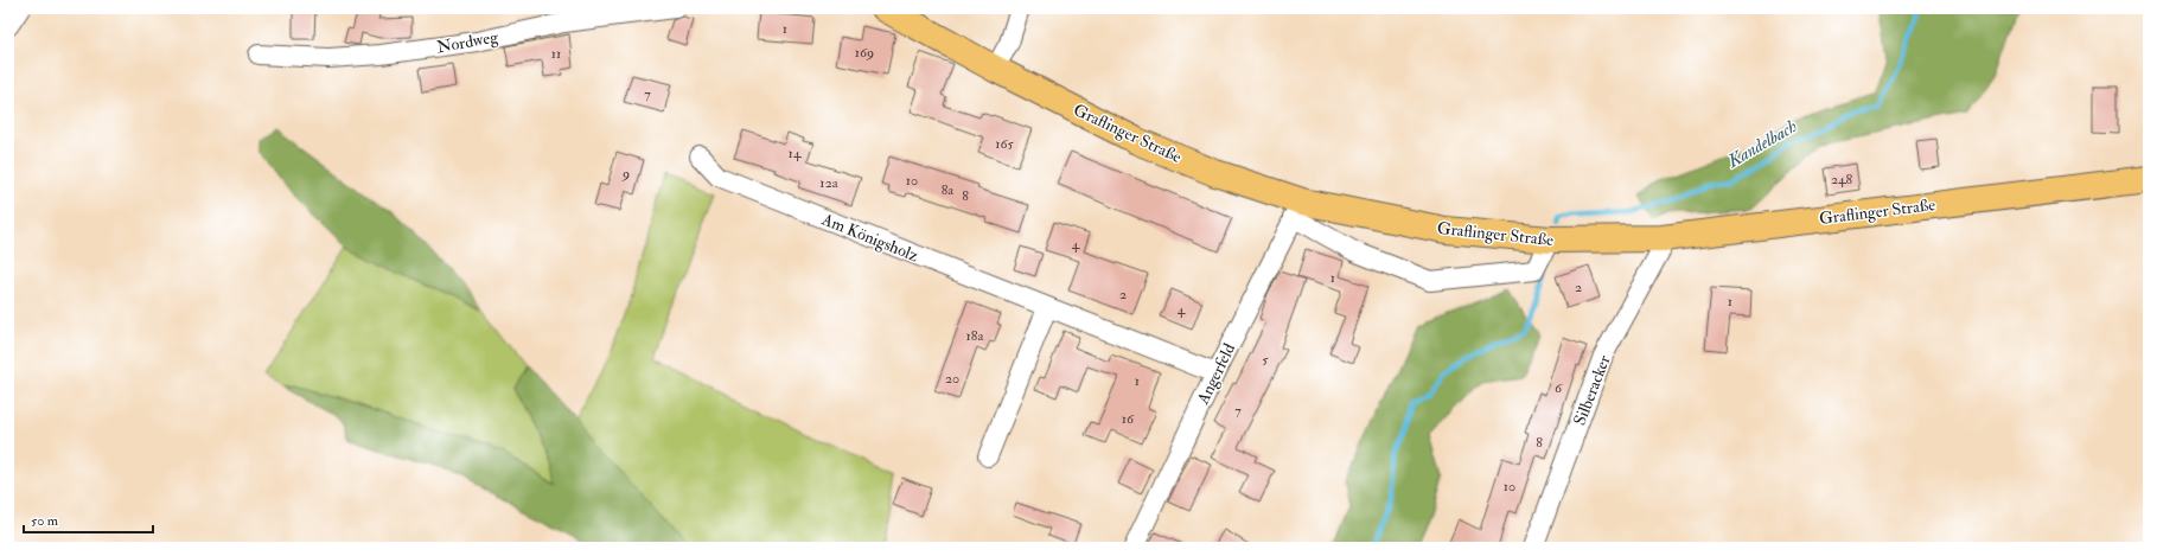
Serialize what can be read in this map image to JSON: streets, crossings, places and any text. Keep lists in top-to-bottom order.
{
  "streets": {
    "main road": ["Graflinger Straße"],
    "street": [
      "Nordweg",
      "Am Königsholz",
      "Angerfeld",
      "Silberacker"
    ]
  },
  "crossings": [
    ["Graflinger Straße", "Angerfeld"],
    ["Graflinger Straße", "Silberacker"],
    ["Am Königsholz", "Angerfeld"]
  ],
  "water": ["Kandelbach"],
  "house_numbers": [
    "1",
    "169",
    "11",
    "7",
    "165",
    "14",
    "9",
    "248",
    "10",
    "12a",
    "8a",
    "8",
    "4",
    "1",
    "2",
    "2",
    "1",
    "4",
    "18a",
    "5",
    "20",
    "1",
    "6",
    "7",
    "16",
    "8",
    "10"
  ],
  "scale_bar": "50 m"
}
